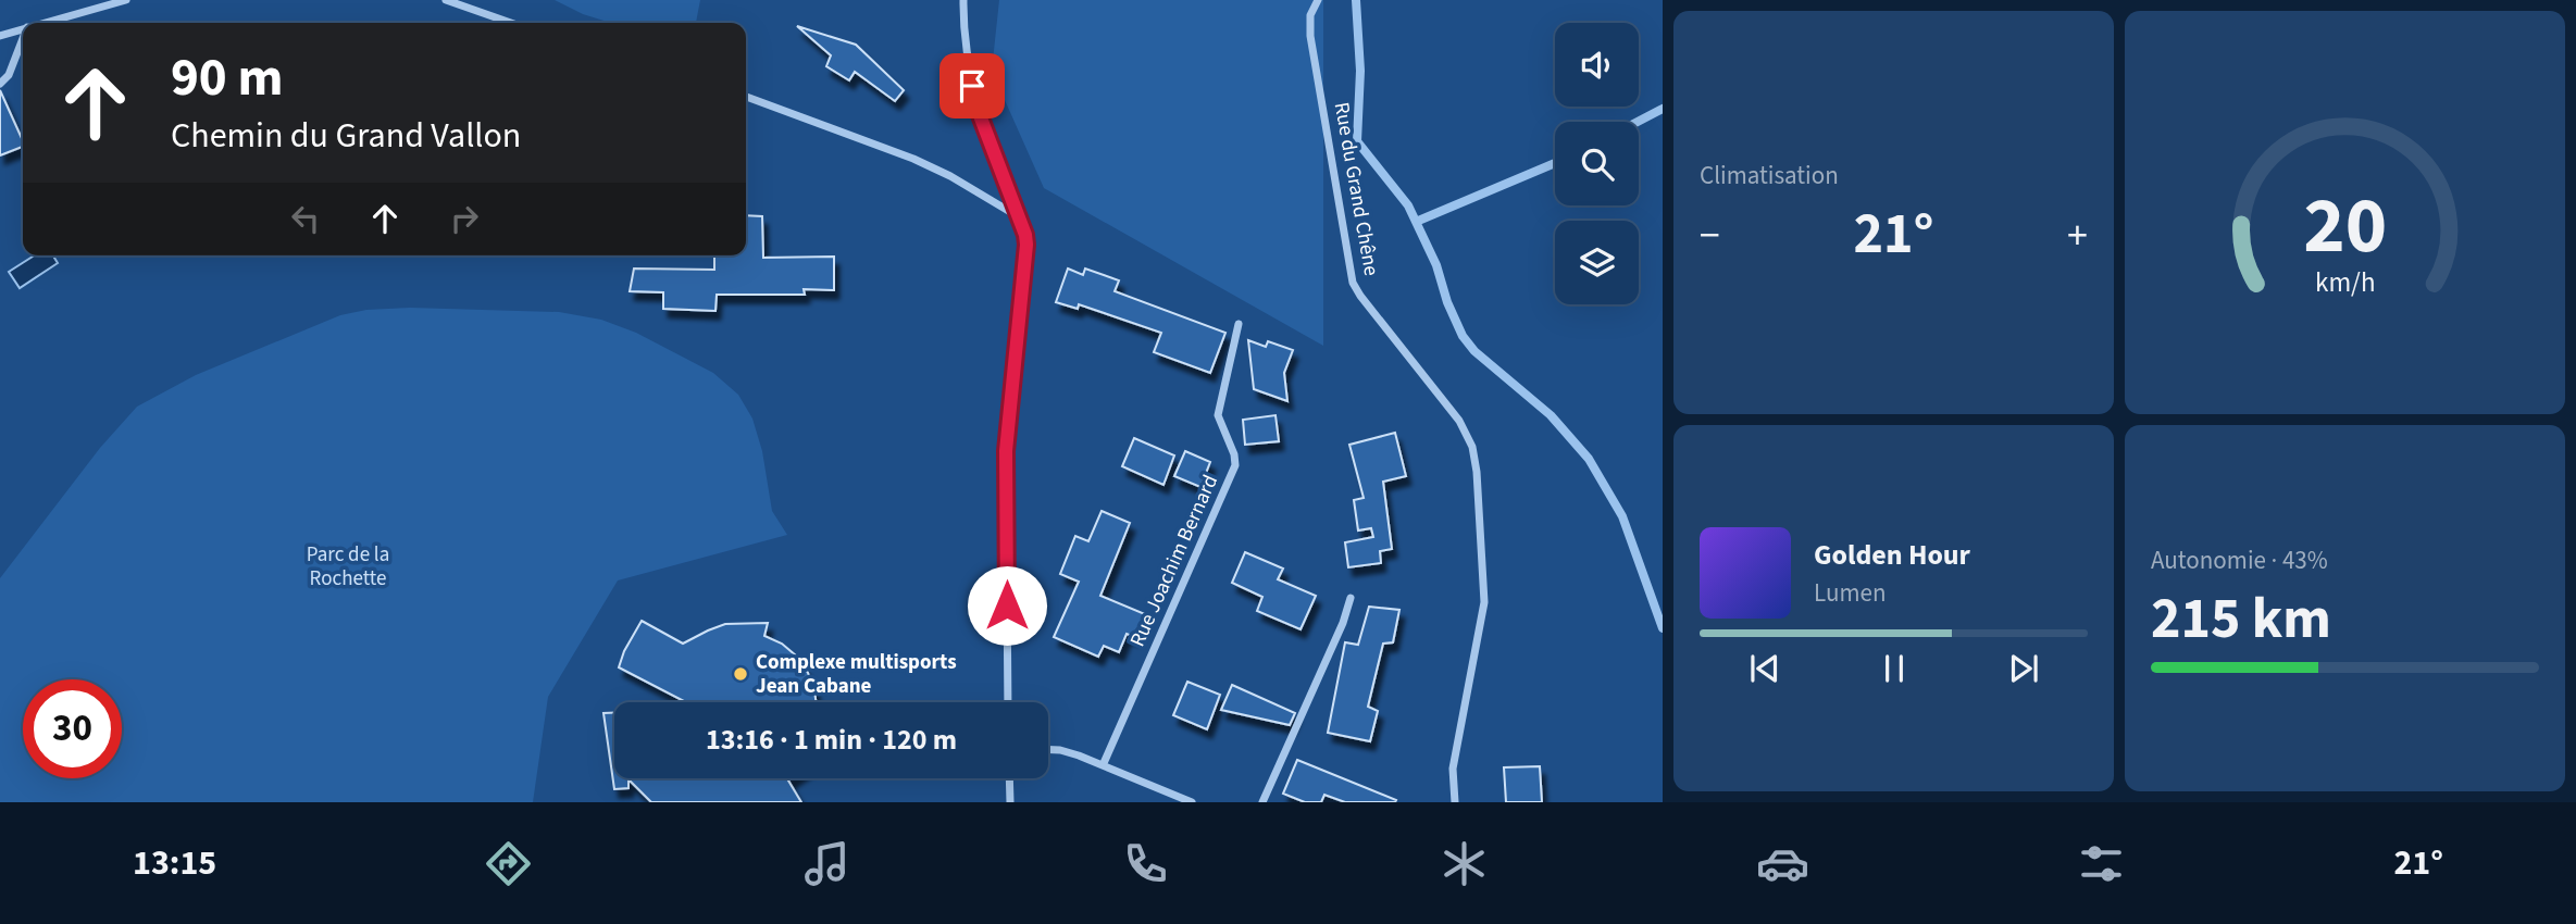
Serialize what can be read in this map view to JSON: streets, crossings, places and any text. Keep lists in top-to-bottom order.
{
  "streets": {
    "street": ["Rue du Grand Chêne", "Rue Joachim Bernard"]
  },
  "parks": ["Parc de la Rochette"],
  "places": ["Complexe multisports Jean Cabane"],
  "page": {
    "tile": [
      "Climatisation",
      ["Autonomie · 43%", "215 km"]
    ],
    "turn": ["90 m", "Chemin du Grand Vallon"],
    "heat": ["−", "21°", "+"],
    "song": ["Golden Hour", "Lumen"],
    "limit": "30",
    "trip": "13:16 · 1 min · 120 m",
    "tabs": ["13:15", "21°"],
    "gauge": ["20", "km/h"]
  }
}
